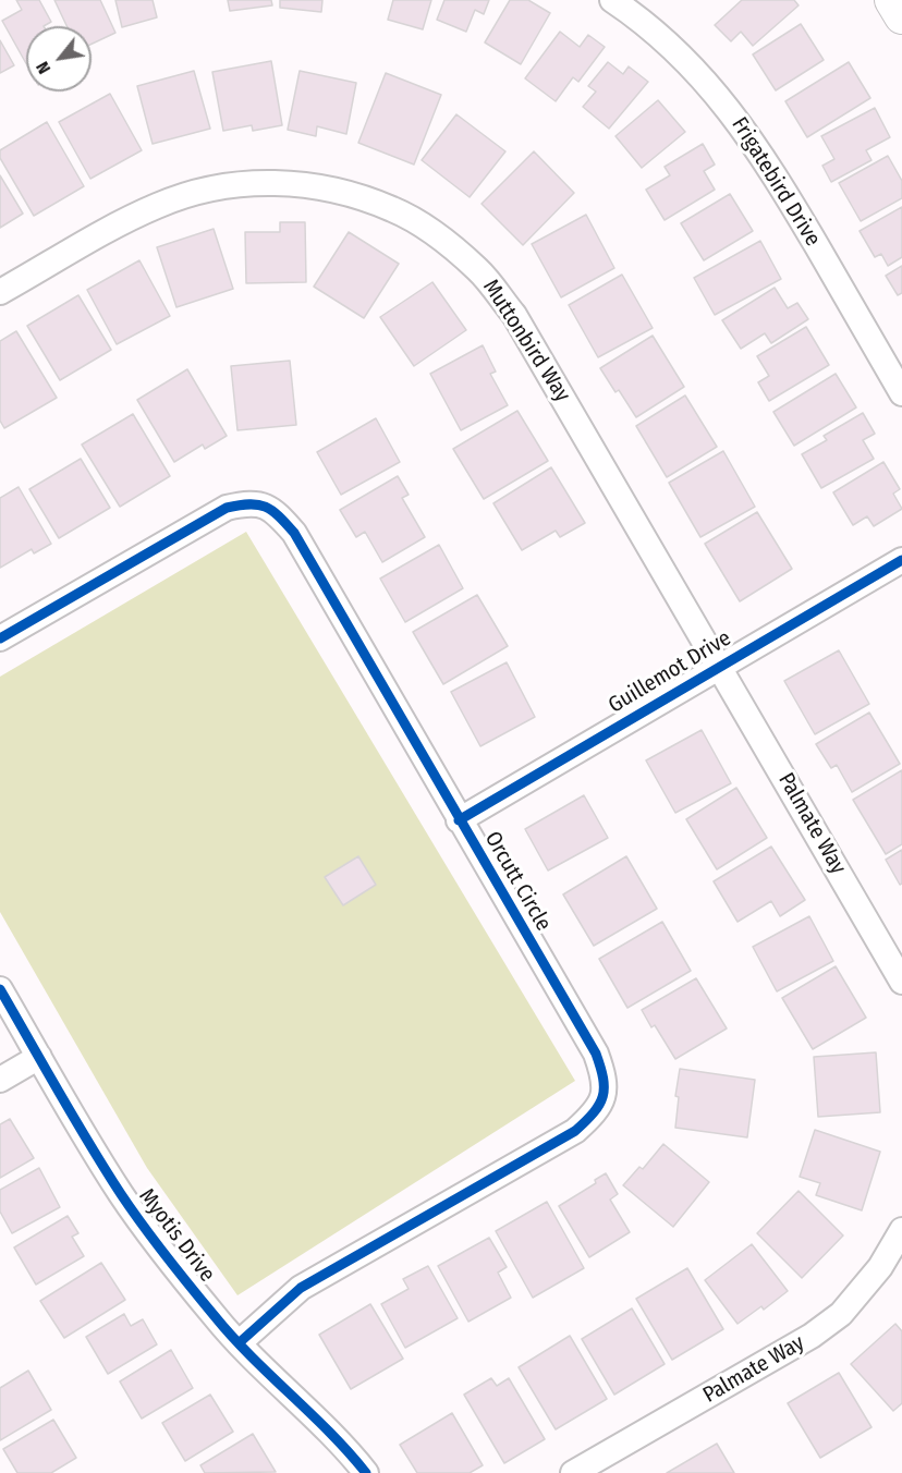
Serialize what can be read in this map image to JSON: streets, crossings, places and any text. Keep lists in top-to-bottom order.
{
  "streets": {
    "street": [
      "Frigatebird Drive",
      "Muttonbird Way",
      "Guillemot Drive",
      "Palmate Way",
      "Orcutt Circle",
      "Myotis Drive"
    ]
  },
  "crossings": [
    ["Muttonbird Way", "Guillemot Drive"],
    ["Muttonbird Way", "Palmate Way"],
    ["Guillemot Drive", "Palmate Way"],
    ["Guillemot Drive", "Orcutt Circle"],
    ["Orcutt Circle", "Myotis Drive"]
  ],
  "north": "bottom left"
}
